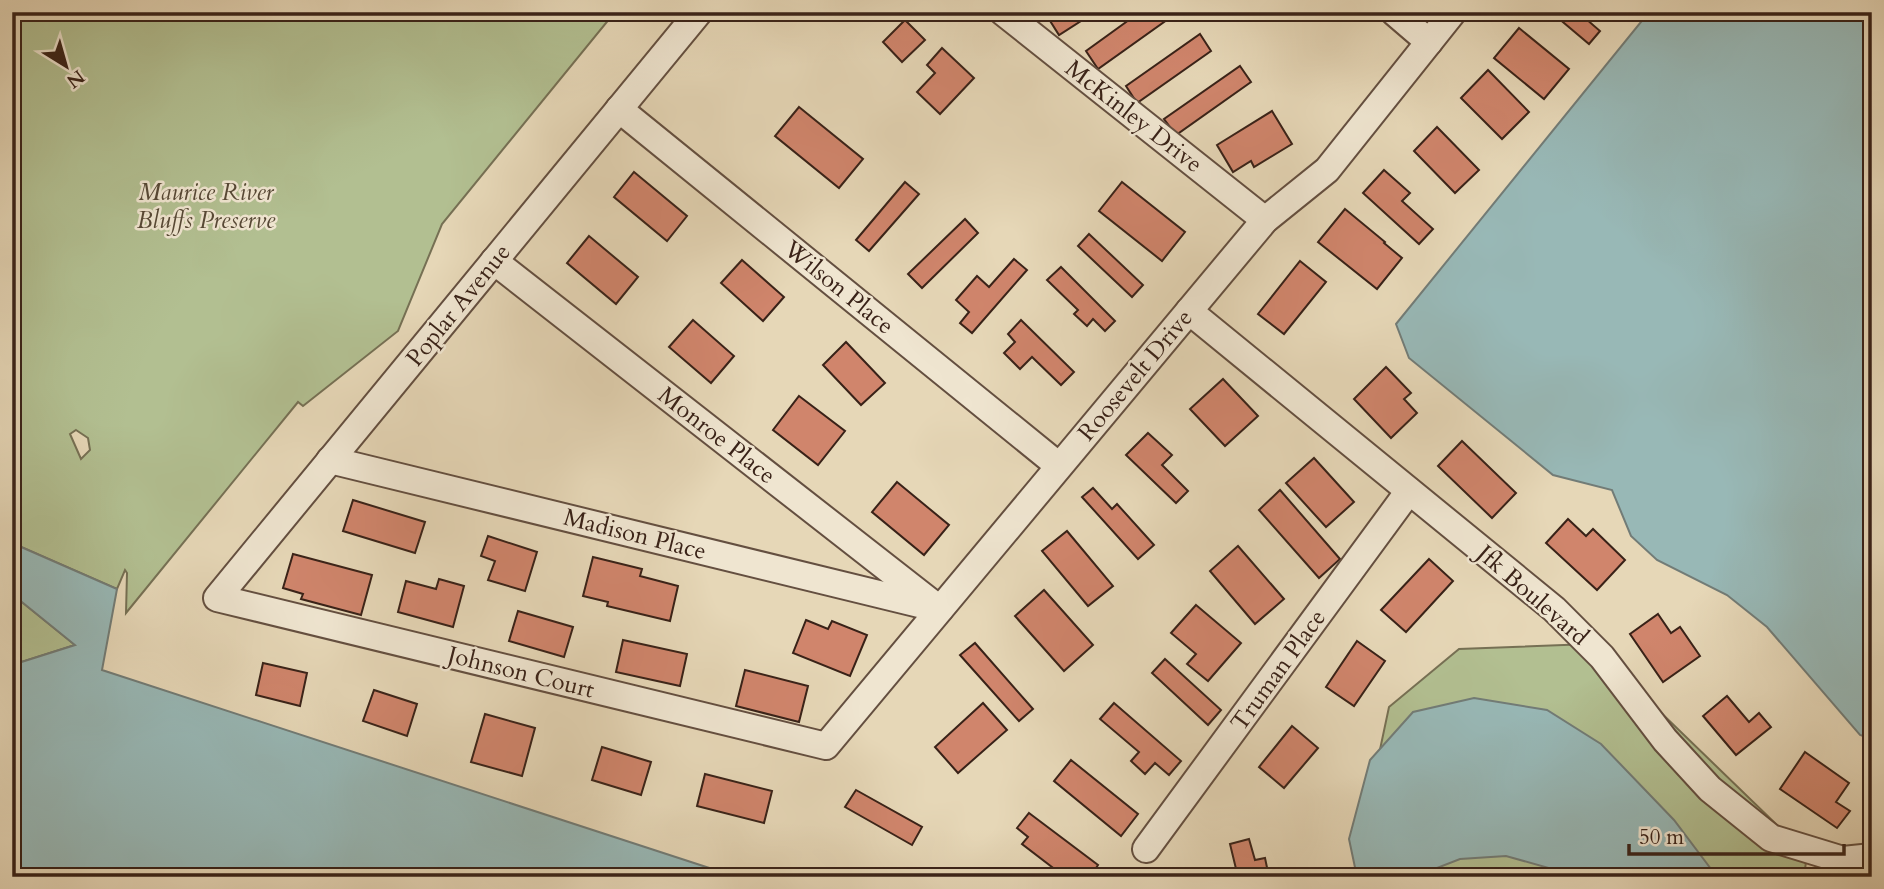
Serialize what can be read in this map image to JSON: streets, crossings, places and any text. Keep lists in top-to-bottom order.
{
  "streets": {
    "street": [
      "McKinley Drive",
      "Wilson Place",
      "Poplar Avenue",
      "Roosevelt Drive",
      "Monroe Place",
      "Madison Place",
      "Jfk Boulevard",
      "Truman Place",
      "Johnson Court"
    ]
  },
  "crossings": [
    ["McKinley Drive", "Roosevelt Drive"],
    ["Wilson Place", "Poplar Avenue"],
    ["Wilson Place", "Roosevelt Drive"],
    ["Poplar Avenue", "Monroe Place"],
    ["Poplar Avenue", "Madison Place"],
    ["Poplar Avenue", "Johnson Court"],
    ["Roosevelt Drive", "Monroe Place"],
    ["Roosevelt Drive", "Madison Place"],
    ["Roosevelt Drive", "Jfk Boulevard"],
    ["Roosevelt Drive", "Johnson Court"],
    ["Monroe Place", "Madison Place"],
    ["Jfk Boulevard", "Truman Place"]
  ],
  "parks": ["Maurice River Bluffs Preserve"],
  "scale_bar": "50 m",
  "north": "bottom right"
}
